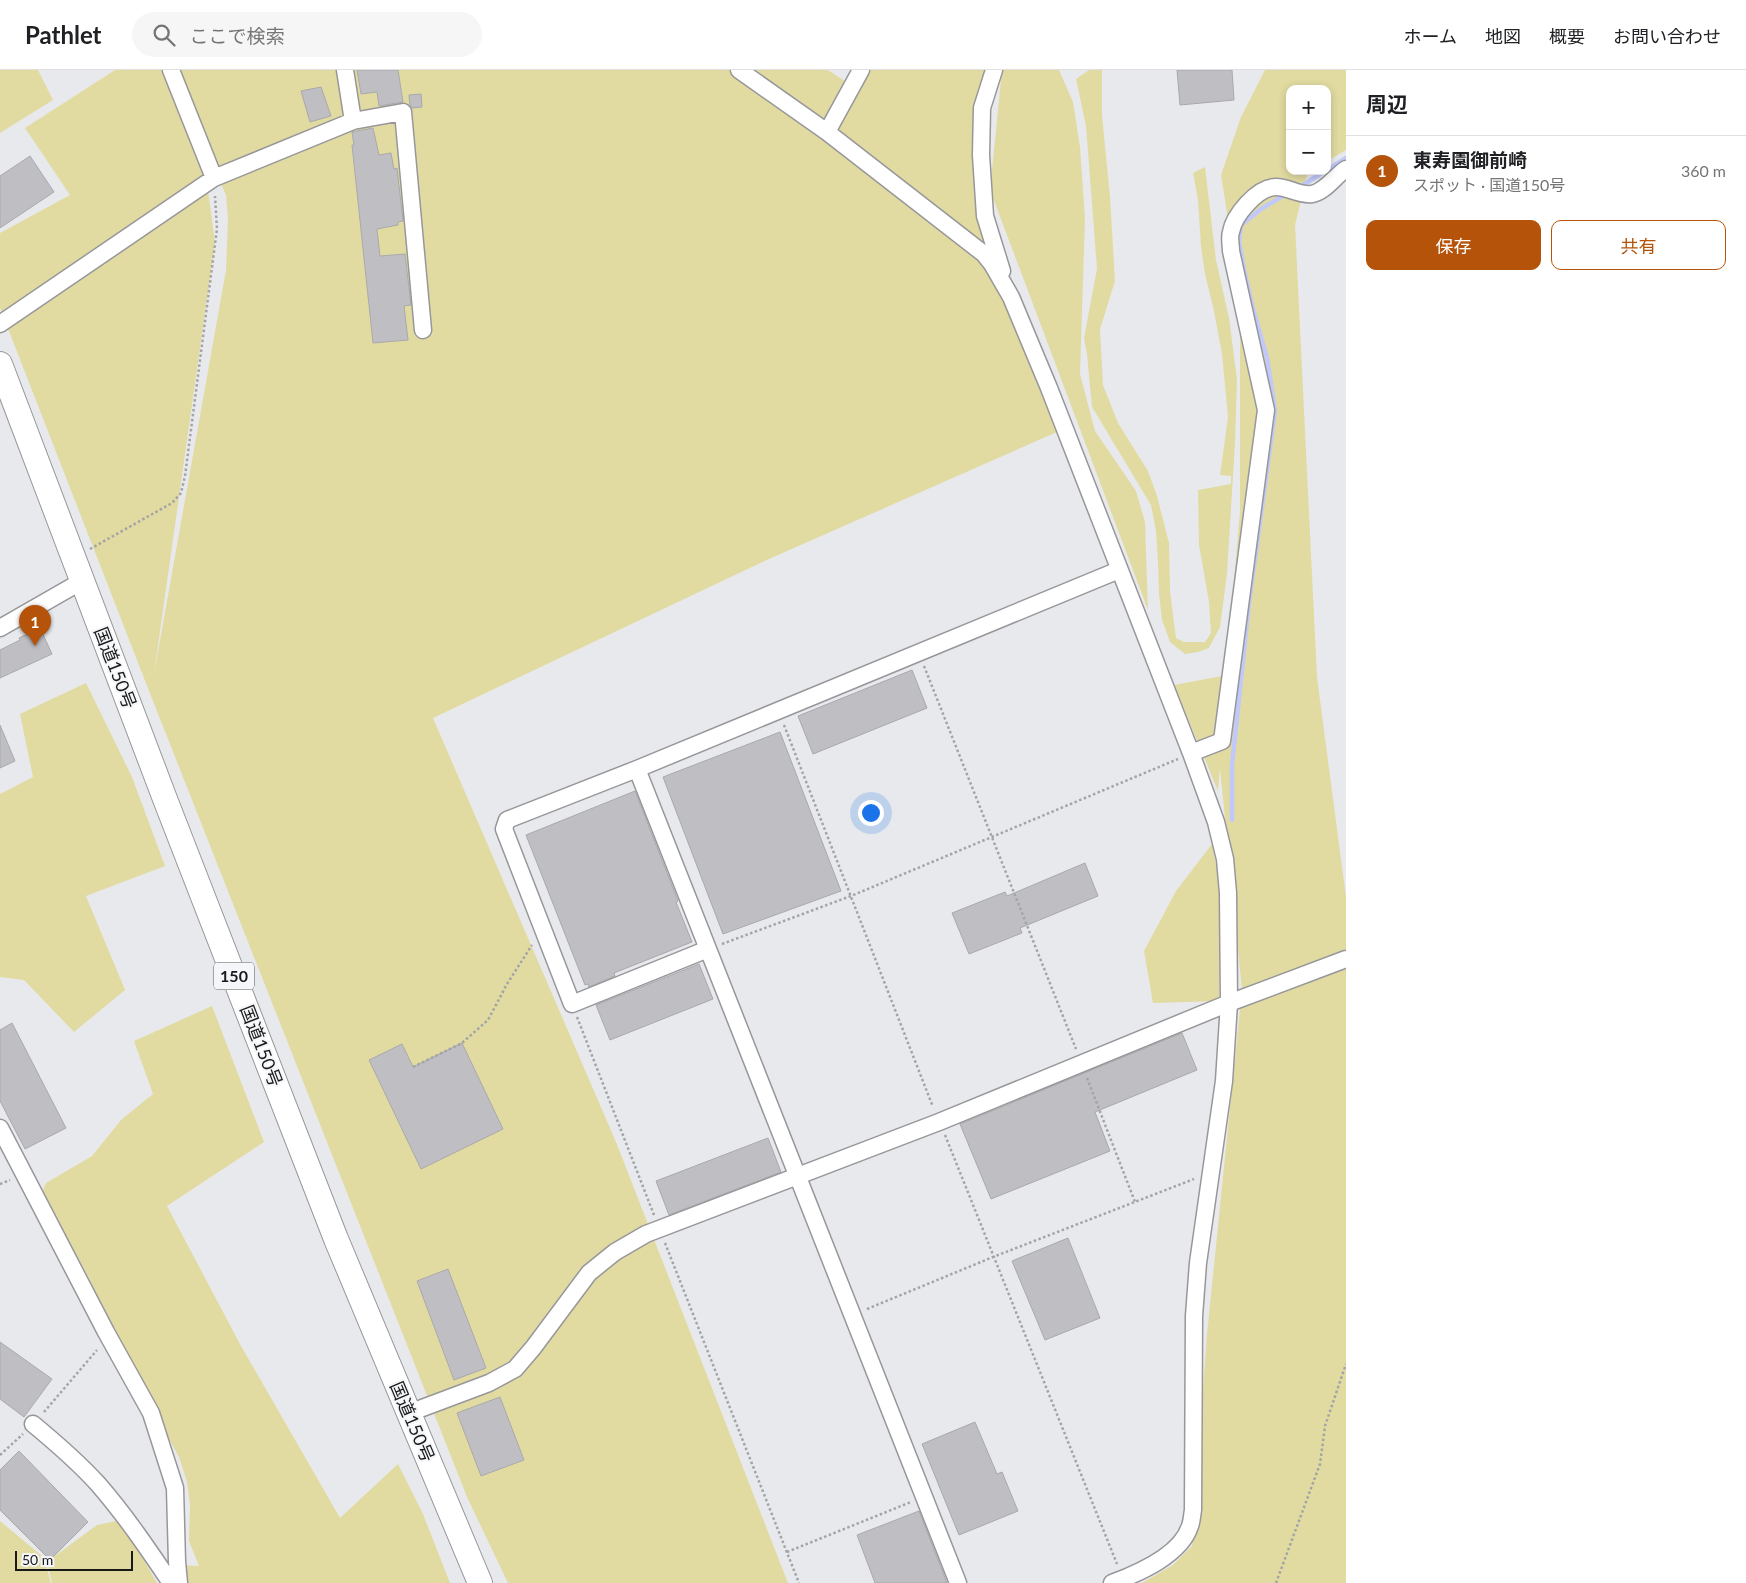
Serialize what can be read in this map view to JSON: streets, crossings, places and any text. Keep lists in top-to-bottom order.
{
  "streets": {
    "highway": ["国道150号", "150"]
  },
  "scale_bar": "50 m",
  "page": {
    "header": "Pathlet",
    "search": "ここで検索",
    "nav": [
      "ホーム",
      "地図",
      "概要",
      "お問い合わせ"
    ],
    "heading": "周辺",
    "map_buttons": ["+", "−"],
    "list": [
      {
        "mark": "1",
        "name": "東寿園御前崎",
        "note": "スポット · 国道150号",
        "value": "360 m"
      }
    ],
    "buttons": ["保存", "共有"],
    "pins": "1",
    "scale": "50 m"
  }
}
